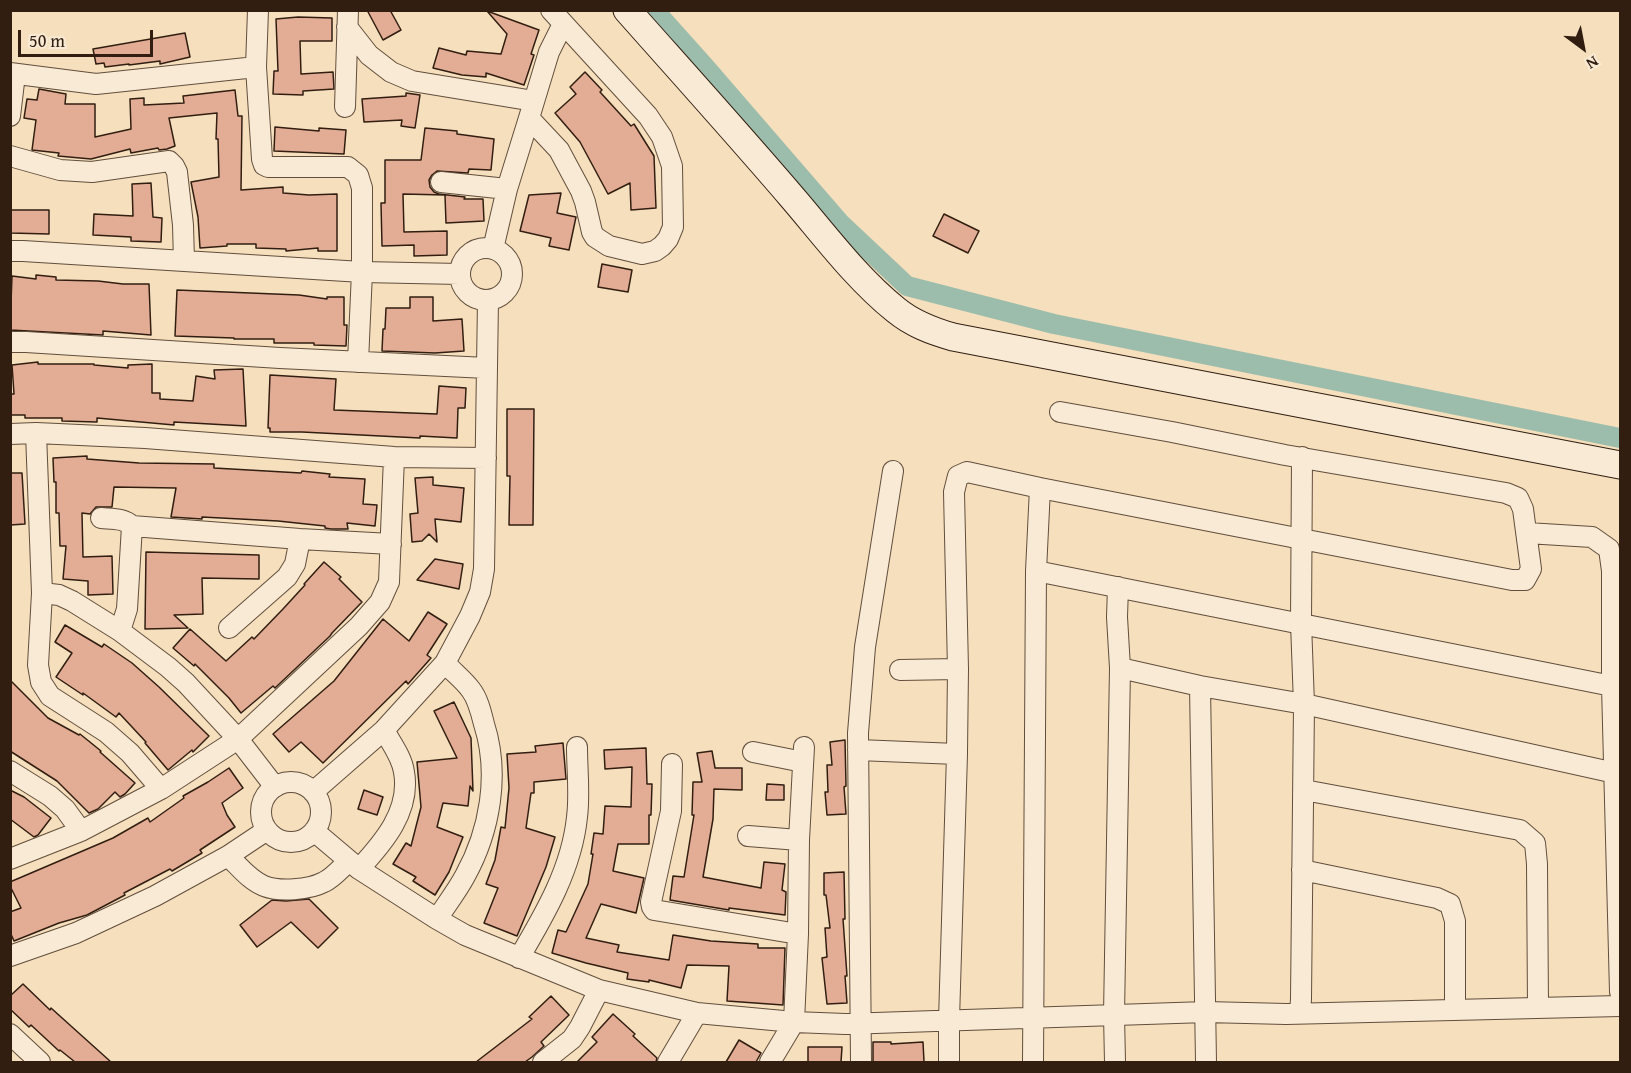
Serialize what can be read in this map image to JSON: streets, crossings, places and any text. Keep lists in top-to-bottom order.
{
  "scale_bar": "50 m",
  "north": "bottom right"
}
